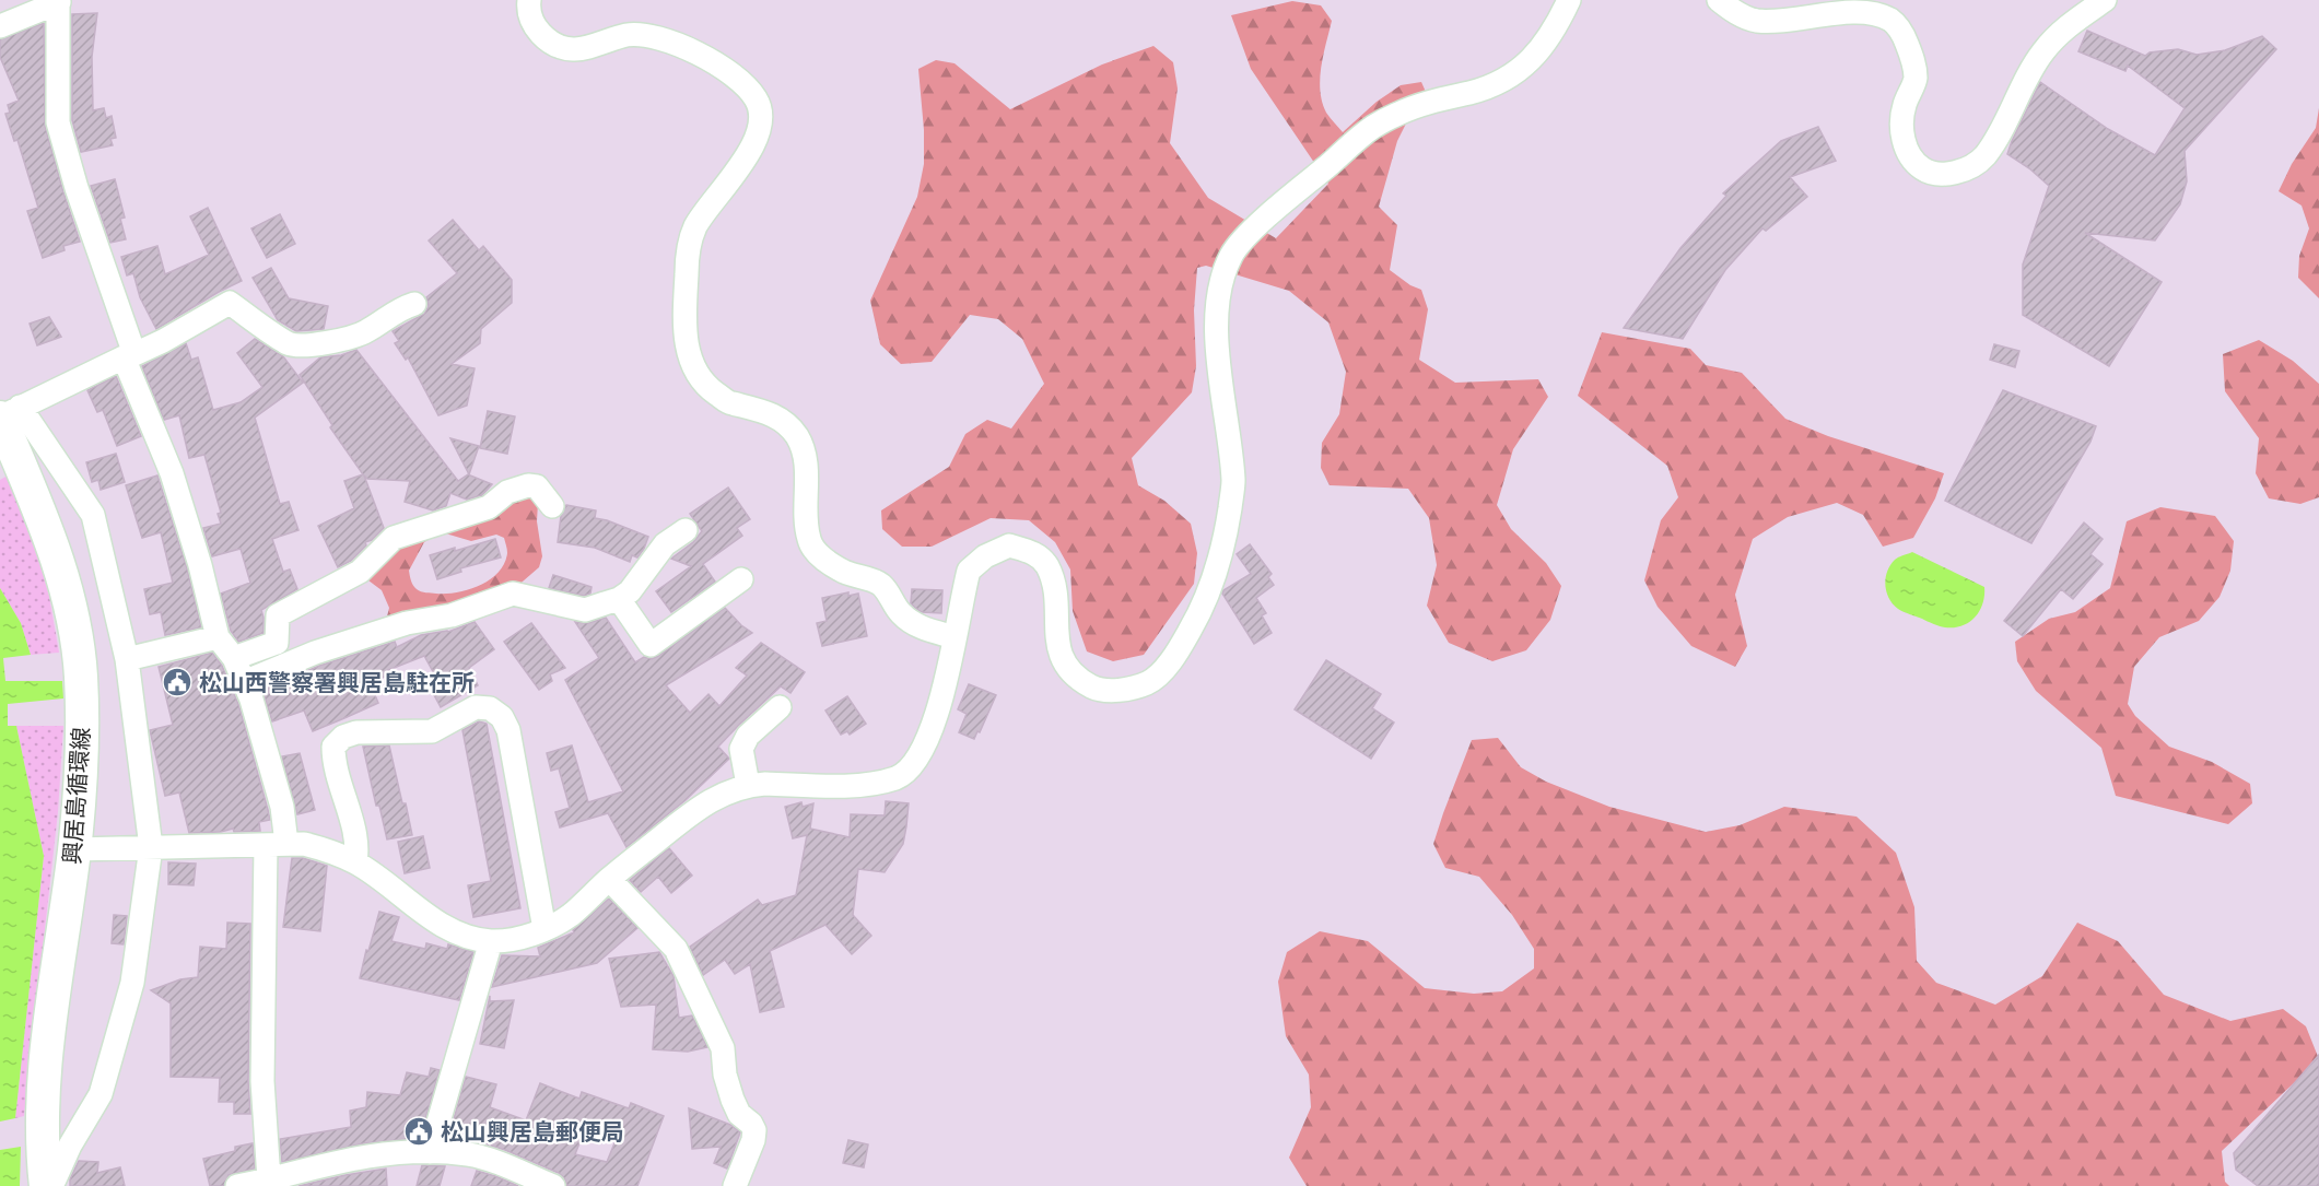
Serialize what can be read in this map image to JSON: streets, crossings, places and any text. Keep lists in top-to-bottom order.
{
  "streets": {
    "main road": ["興居島循環線"]
  },
  "places": {
    "public building": ["松山西警察署興居島駐在所", "松山興居島郵便局"]
  }
}
